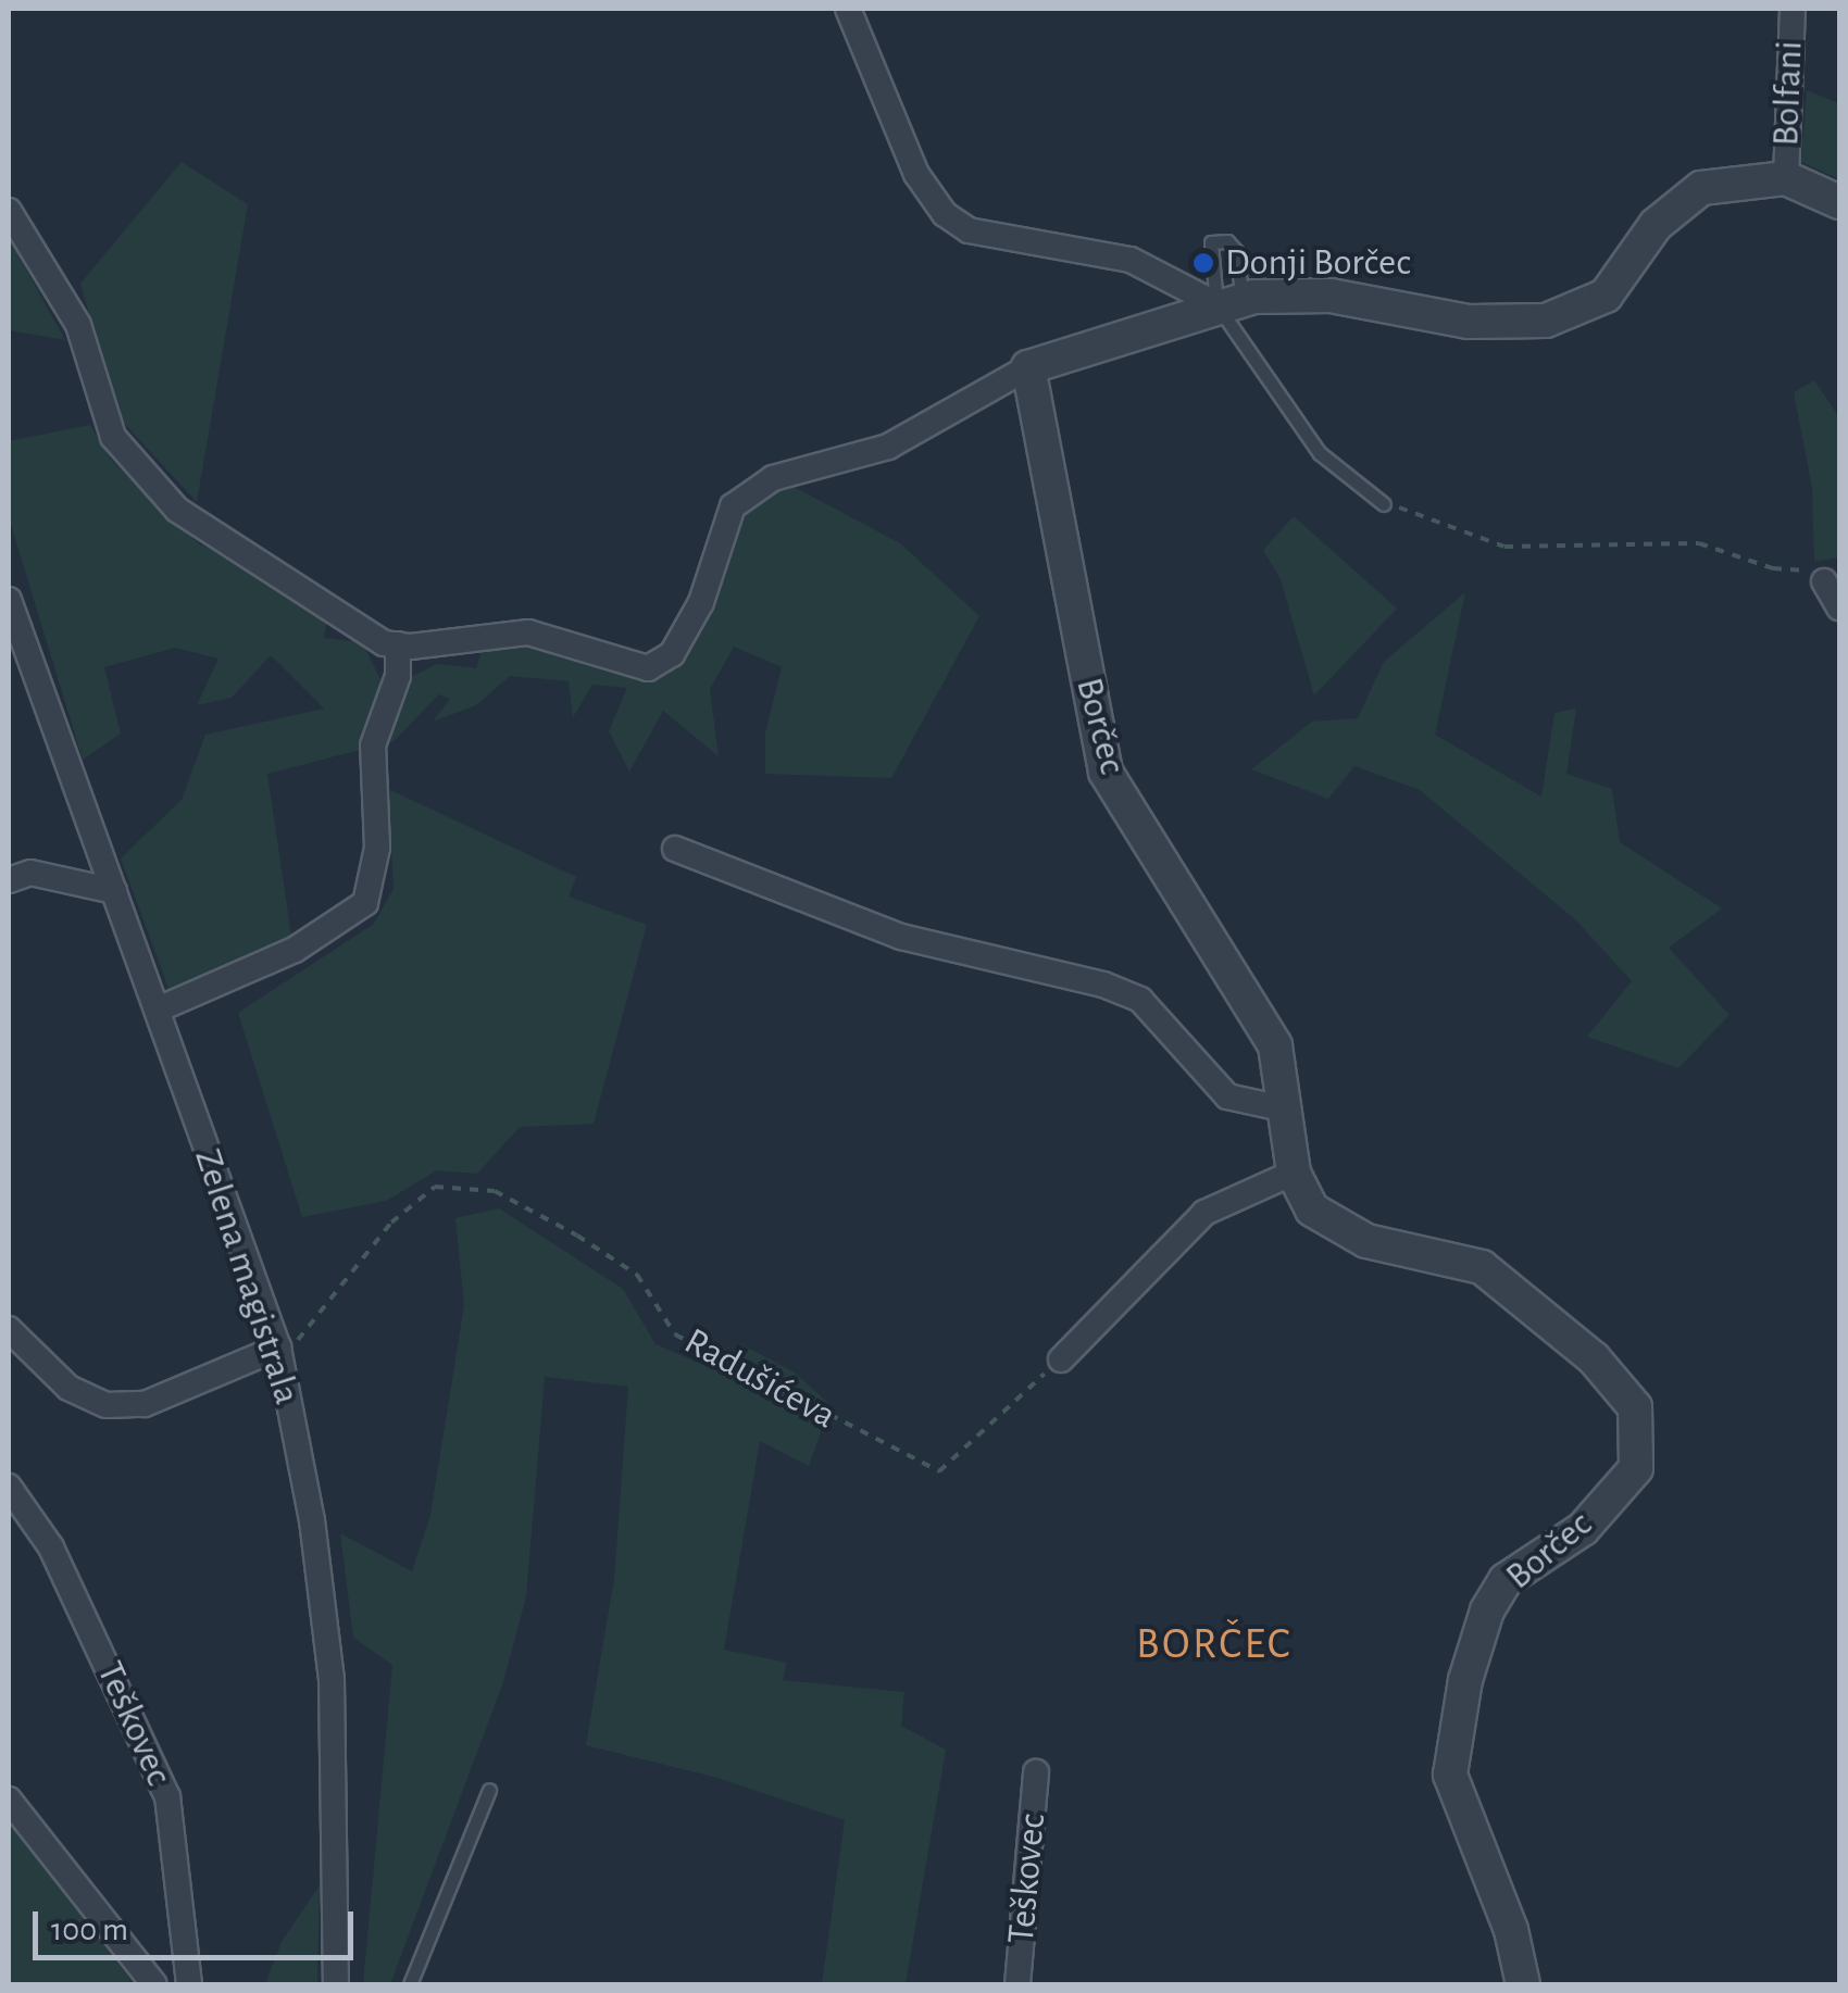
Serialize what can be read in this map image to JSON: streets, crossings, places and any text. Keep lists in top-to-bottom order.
{
  "streets": {
    "street": [
      "Bolfani",
      "Borčec",
      "Zelena magistrala",
      "Teškovec"
    ],
    "path": ["Radušićeva"]
  },
  "crossings": [
    ["Zelena magistrala", "Radušićeva"]
  ],
  "districts": ["BORČEC"],
  "places": ["Donji Borčec"],
  "scale_bar": "100 m"
}
